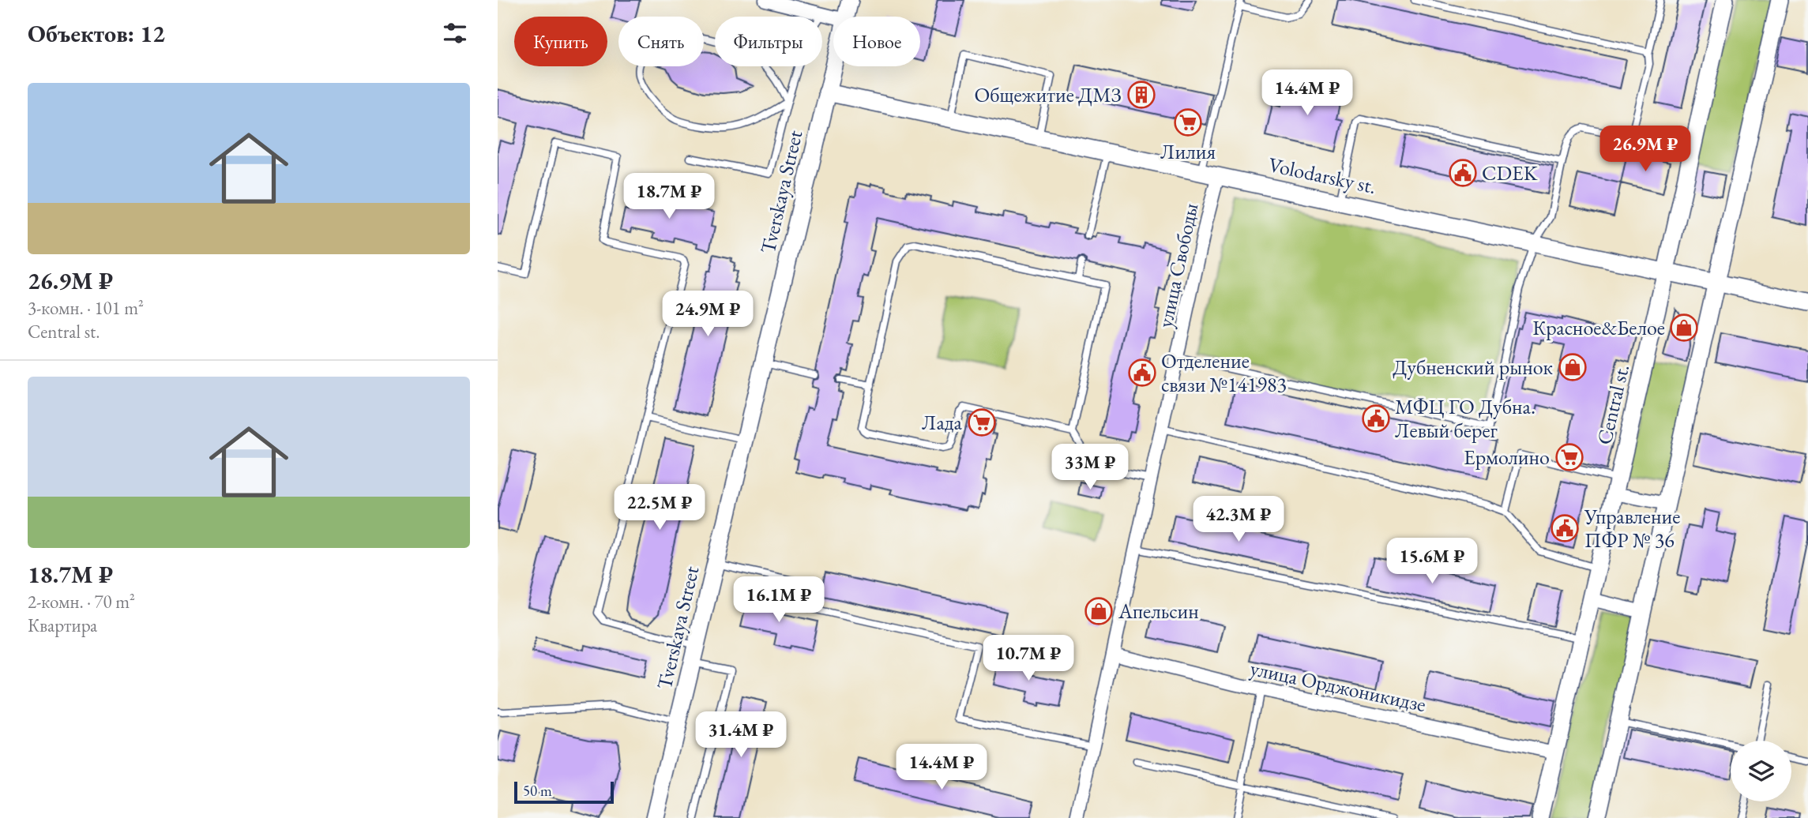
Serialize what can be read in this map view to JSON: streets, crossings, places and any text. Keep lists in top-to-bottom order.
{
  "streets": {
    "main road": ["Volodarsky st.", "Tverskaya Street", "Central st."],
    "street": ["улица Свободы", "улица Орджоникидзе"]
  },
  "crossings": [
    ["Volodarsky st.", "Tverskaya Street"],
    ["Volodarsky st.", "улица Свободы"],
    ["Volodarsky st.", "Central st."],
    ["улица Свободы", "улица Орджоникидзе"],
    ["Central st.", "улица Орджоникидзе"]
  ],
  "places": {
    "building": ["Общежитие ДМЗ"],
    "supermarket": ["Лилия", "Лада", "Ермолино"],
    "public building": [
      "CDEK",
      "Отделение связи №141983",
      "МФЦ ГО Дубна. Левый берег",
      "Управление ПФР № 36"
    ],
    "shop": ["Красное&Белое", "Дубненский рынок", "Апельсин"]
  },
  "scale_bar": "50 m",
  "page": {
    "heading": "Объектов: 12",
    "chip": [
      "Купить",
      "Снять",
      "Фильтры",
      "Новое"
    ],
    "list": [
      {
        "name": "26.9M ₽",
        "note": "3-комн. · 101 m² · Central st."
      },
      {
        "name": "18.7M ₽",
        "note": "2-комн. · 70 m² · Квартира"
      }
    ],
    "price": [
      "14.4M ₽",
      "26.9M ₽",
      "18.7M ₽",
      "24.9M ₽",
      "33M ₽",
      "22.5M ₽",
      "42.3M ₽",
      "15.6M ₽",
      "16.1M ₽",
      "10.7M ₽",
      "31.4M ₽",
      "14.4M ₽"
    ],
    "scale": "50 m"
  }
}
